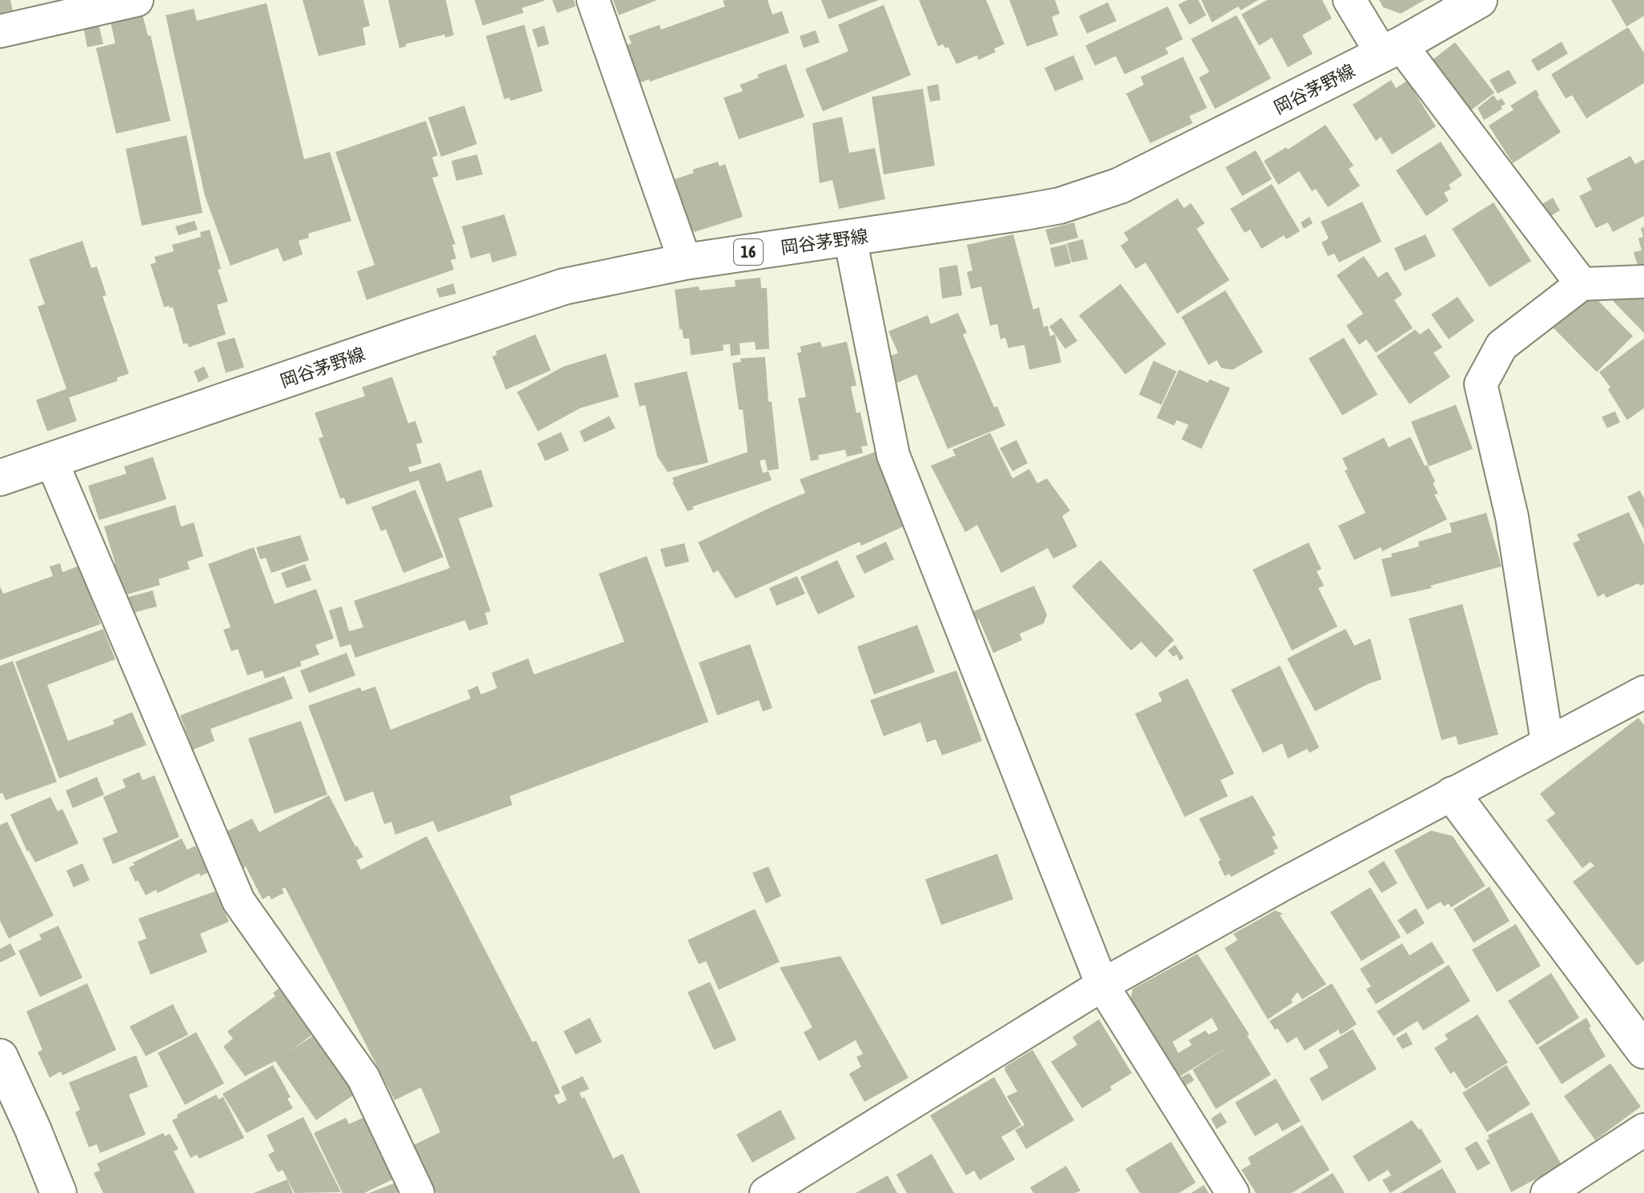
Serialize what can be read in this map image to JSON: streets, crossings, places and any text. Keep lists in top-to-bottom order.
{
  "streets": {
    "main road": ["岡谷茅野線", "16"]
  }
}
